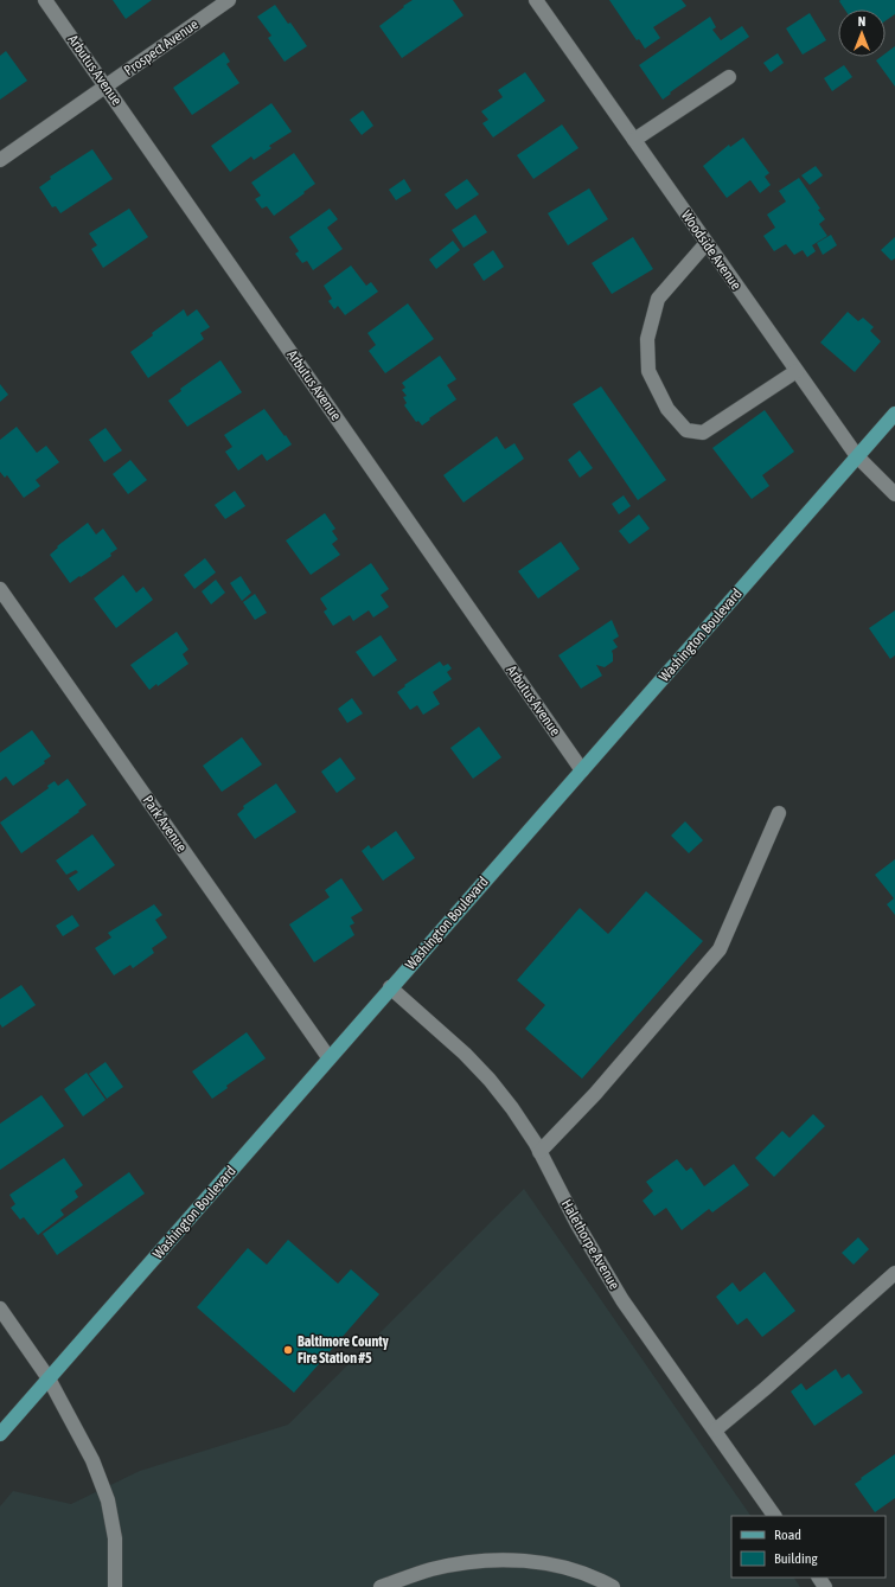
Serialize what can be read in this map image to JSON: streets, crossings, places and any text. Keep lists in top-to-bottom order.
{
  "streets": {
    "main road": ["Washington Boulevard"],
    "street": [
      "Prospect Avenue",
      "Arbutus Avenue",
      "Woodside Avenue",
      "Park Avenue",
      "Halethorpe Avenue"
    ]
  },
  "crossings": [
    ["Prospect Avenue", "Arbutus Avenue"],
    ["Arbutus Avenue", "Washington Boulevard"],
    ["Woodside Avenue", "Washington Boulevard"],
    ["Washington Boulevard", "Park Avenue"],
    ["Washington Boulevard", "Halethorpe Avenue"]
  ],
  "places": ["Baltimore County Fire Station #5"],
  "legend": ["Road", "Building"],
  "north": "top"
}
